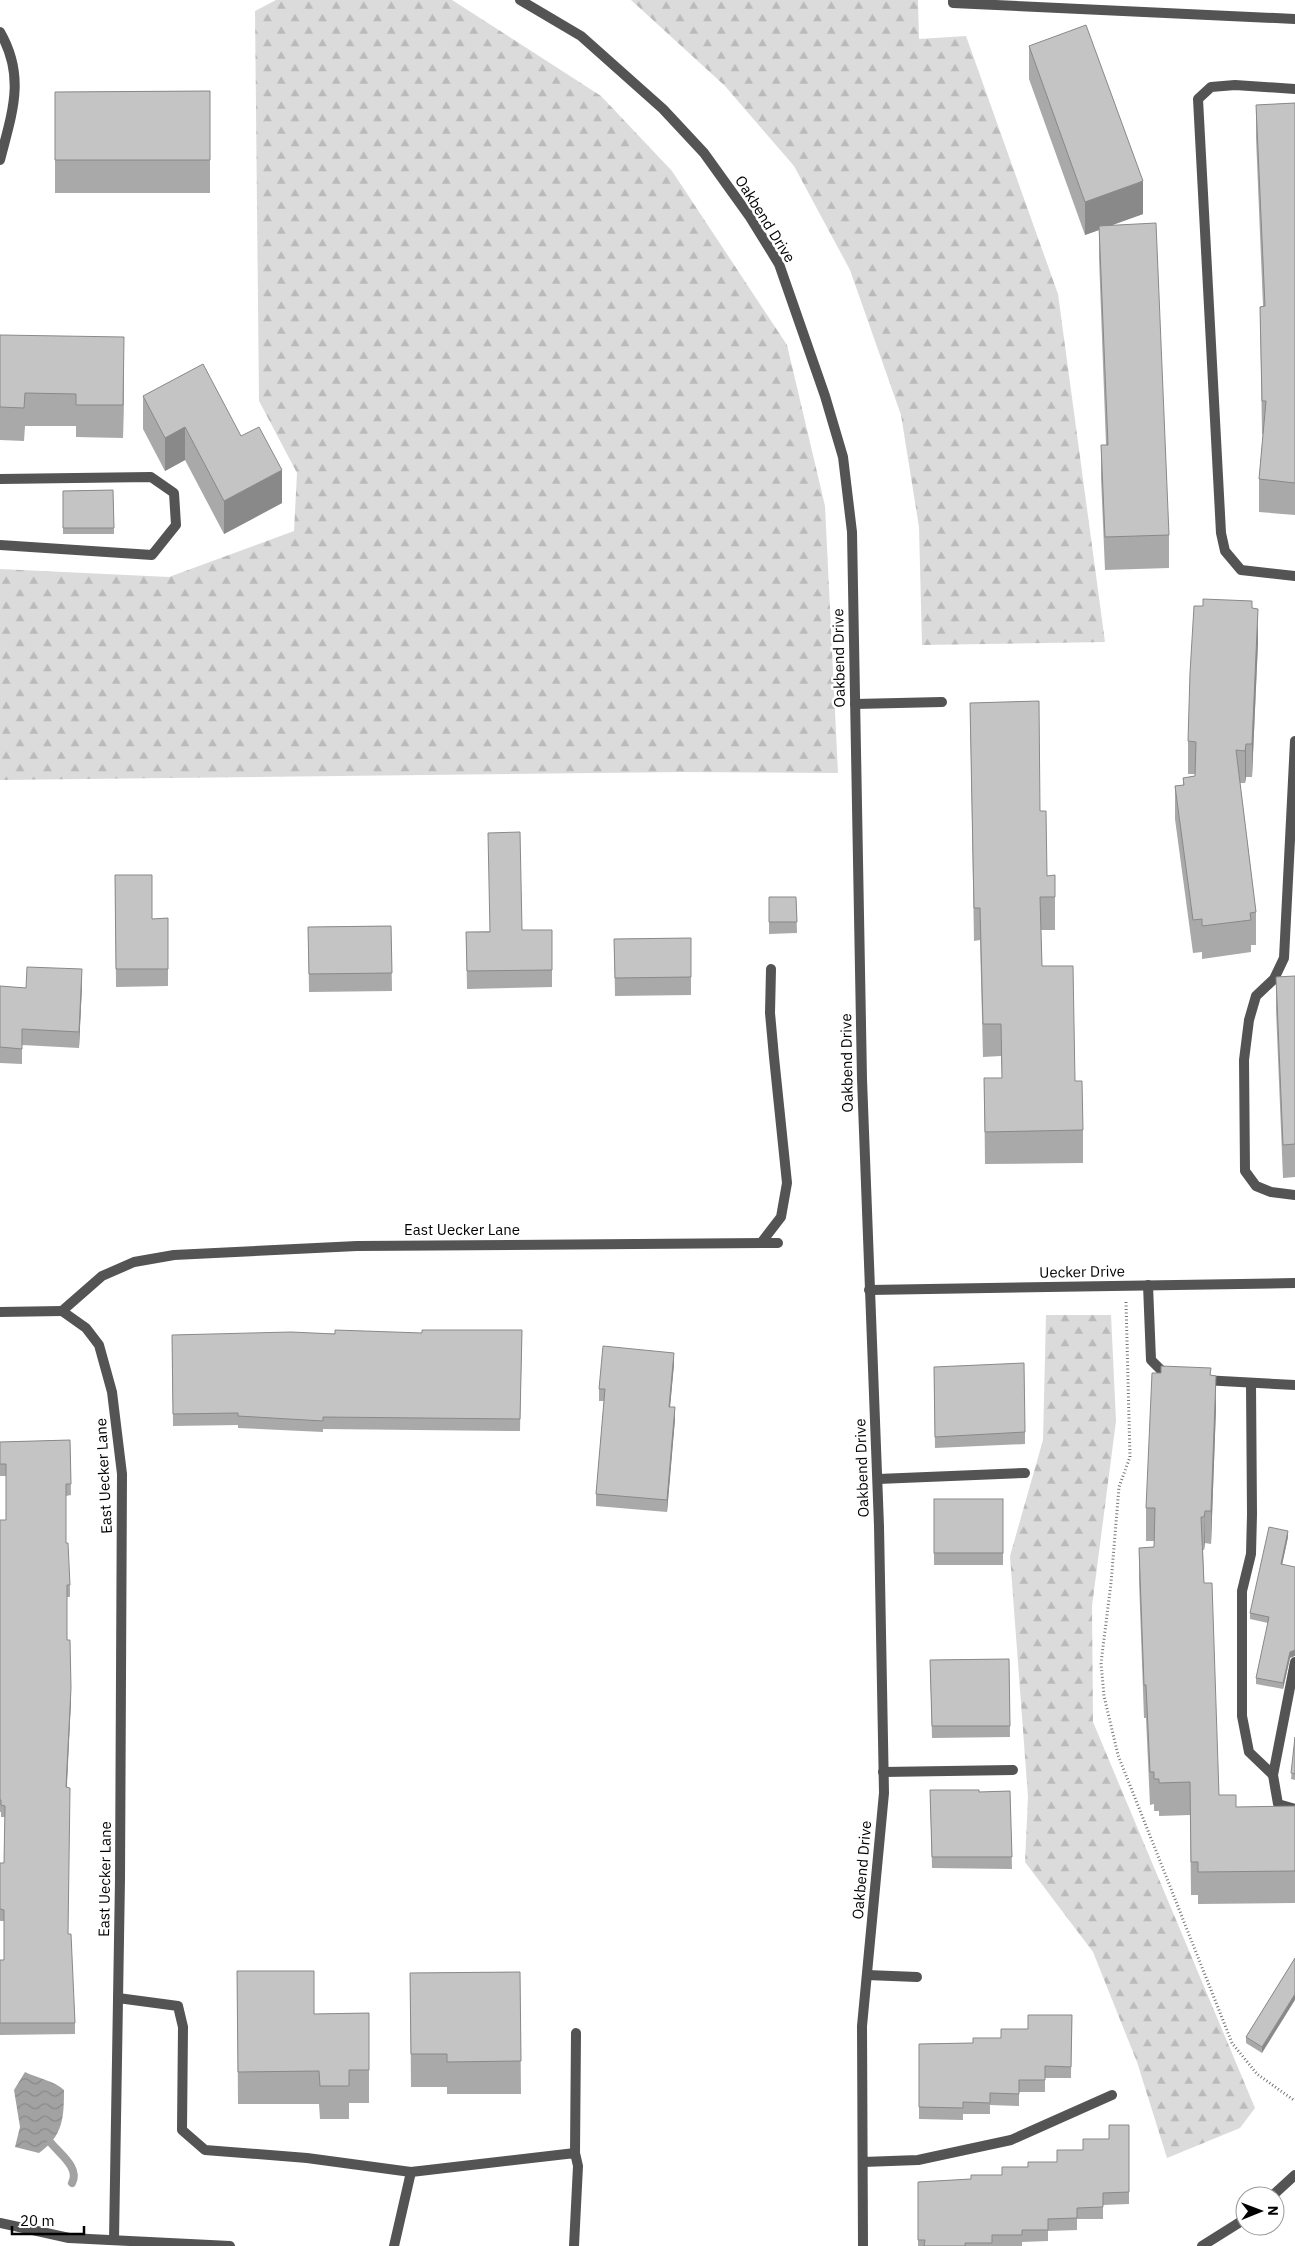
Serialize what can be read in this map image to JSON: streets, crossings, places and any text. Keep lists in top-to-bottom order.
{
  "streets": {
    "street": ["Oakbend Drive", "East Uecker Lane", "Uecker Drive"]
  },
  "crossings": [
    ["Oakbend Drive", "Uecker Drive"]
  ],
  "scale_bar": "20 m",
  "north": "right"
}
